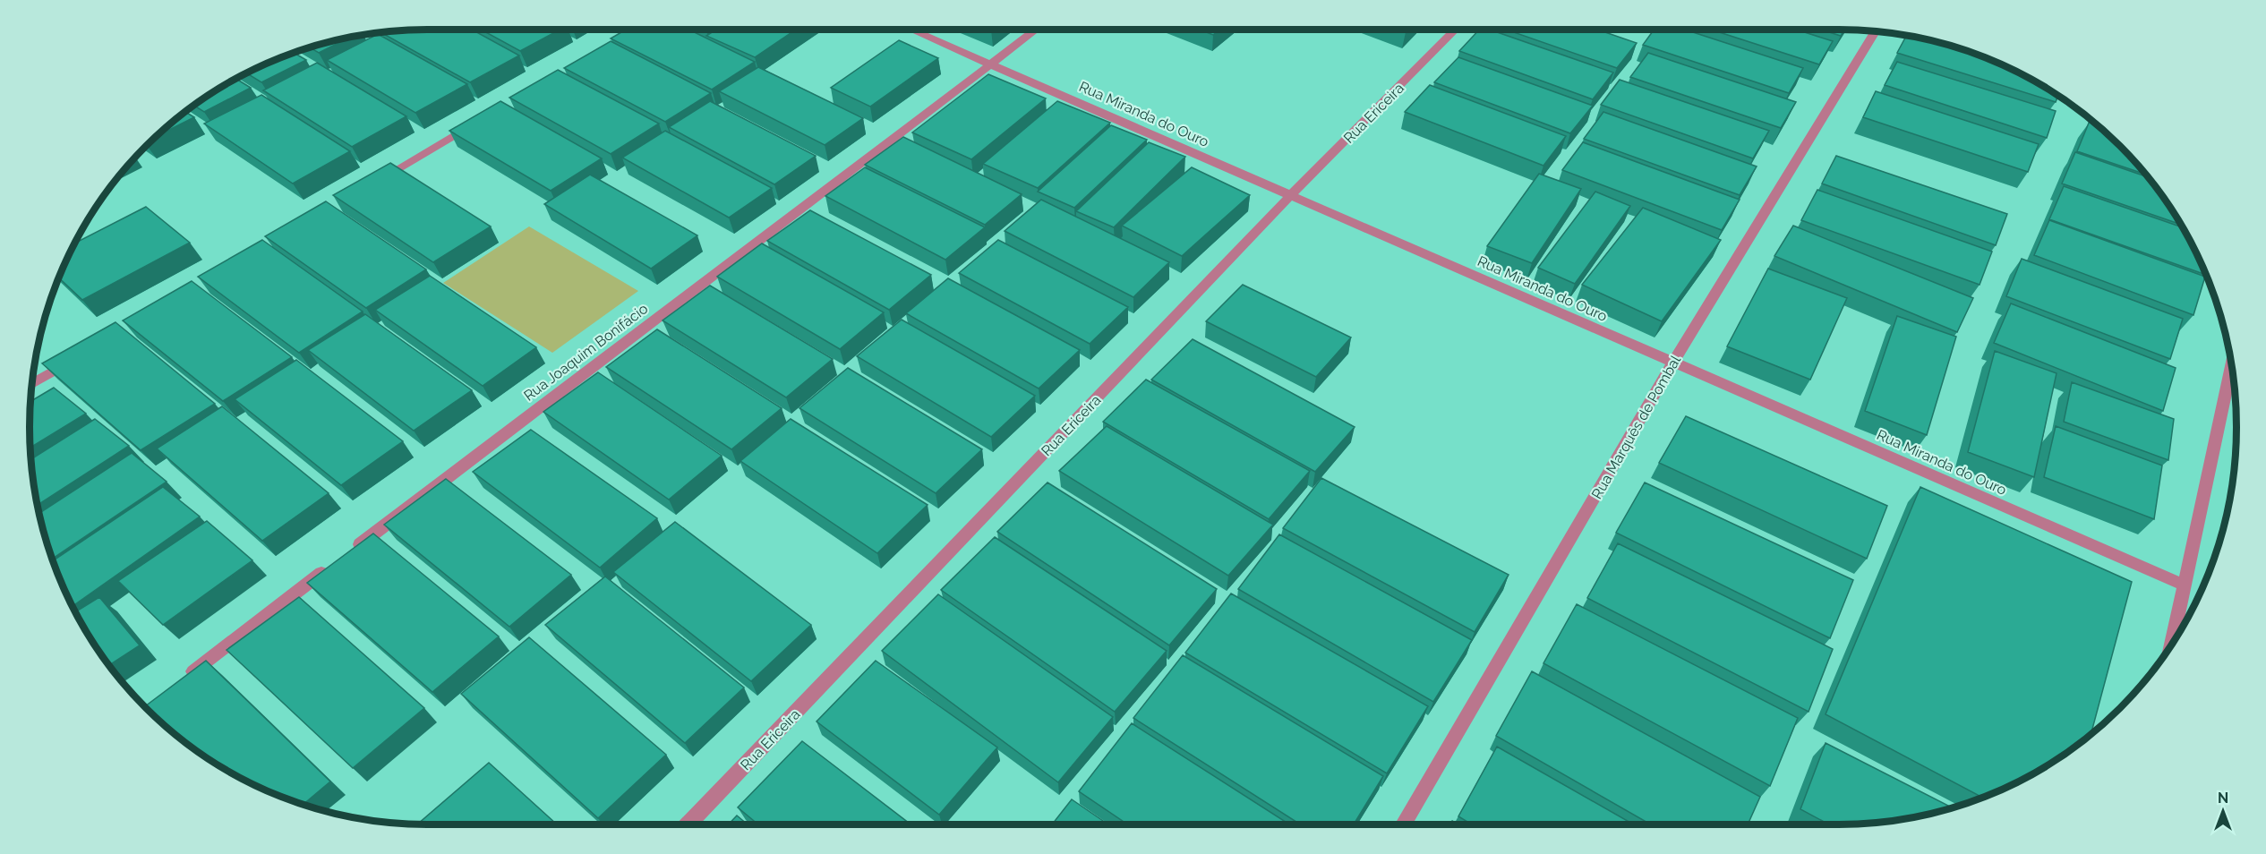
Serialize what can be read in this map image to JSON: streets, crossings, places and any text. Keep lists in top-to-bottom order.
{
  "streets": {
    "street": [
      "Rua Ericeira",
      "Rua Miranda do Ouro",
      "Rua Joaquim Bonifácio",
      "Rua Marquês de Pombal"
    ]
  },
  "crossings": [
    ["Rua Ericeira", "Rua Miranda do Ouro"],
    ["Rua Miranda do Ouro", "Rua Joaquim Bonifácio"],
    ["Rua Miranda do Ouro", "Rua Marquês de Pombal"]
  ],
  "north": "top"
}
